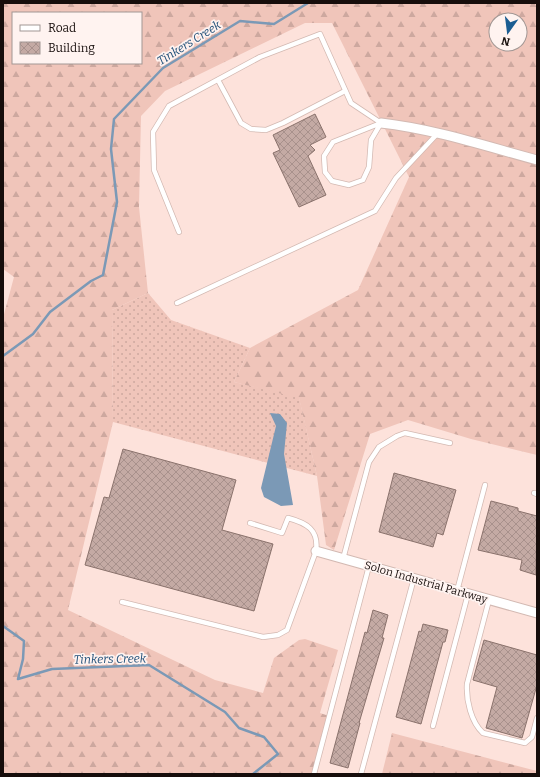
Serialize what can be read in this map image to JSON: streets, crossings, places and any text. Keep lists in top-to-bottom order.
{
  "streets": {
    "street": ["Solon Industrial Parkway"]
  },
  "water": ["Tinkers Creek"],
  "legend": ["Road", "Building"],
  "north": "bottom"
}
